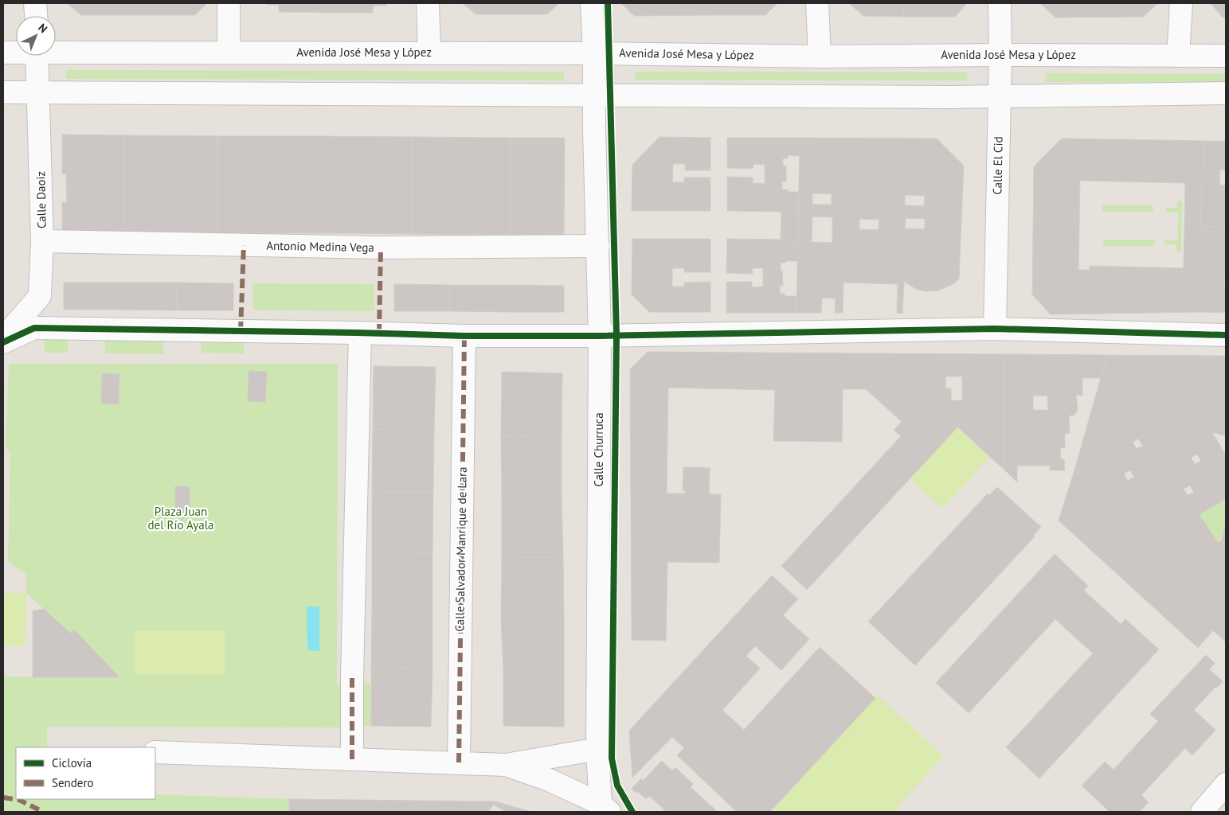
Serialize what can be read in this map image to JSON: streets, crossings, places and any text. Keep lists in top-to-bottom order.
{
  "streets": {
    "street": [
      "Avenida José Mesa y López",
      "Calle El Cid",
      "Calle Daoiz",
      "Antonio Medina Vega",
      "Calle Churruca",
      "Calle Salvador Manrique de Lara"
    ]
  },
  "crossings": [
    ["Avenida José Mesa y López", "Calle El Cid"],
    ["Avenida José Mesa y López", "Calle Churruca"],
    ["Calle Daoiz", "Antonio Medina Vega"],
    ["Antonio Medina Vega", "Calle Churruca"]
  ],
  "parks": ["Plaza Juan del Río Ayala"],
  "legend": ["Ciclovía", "Sendero"],
  "north": "top right"
}
